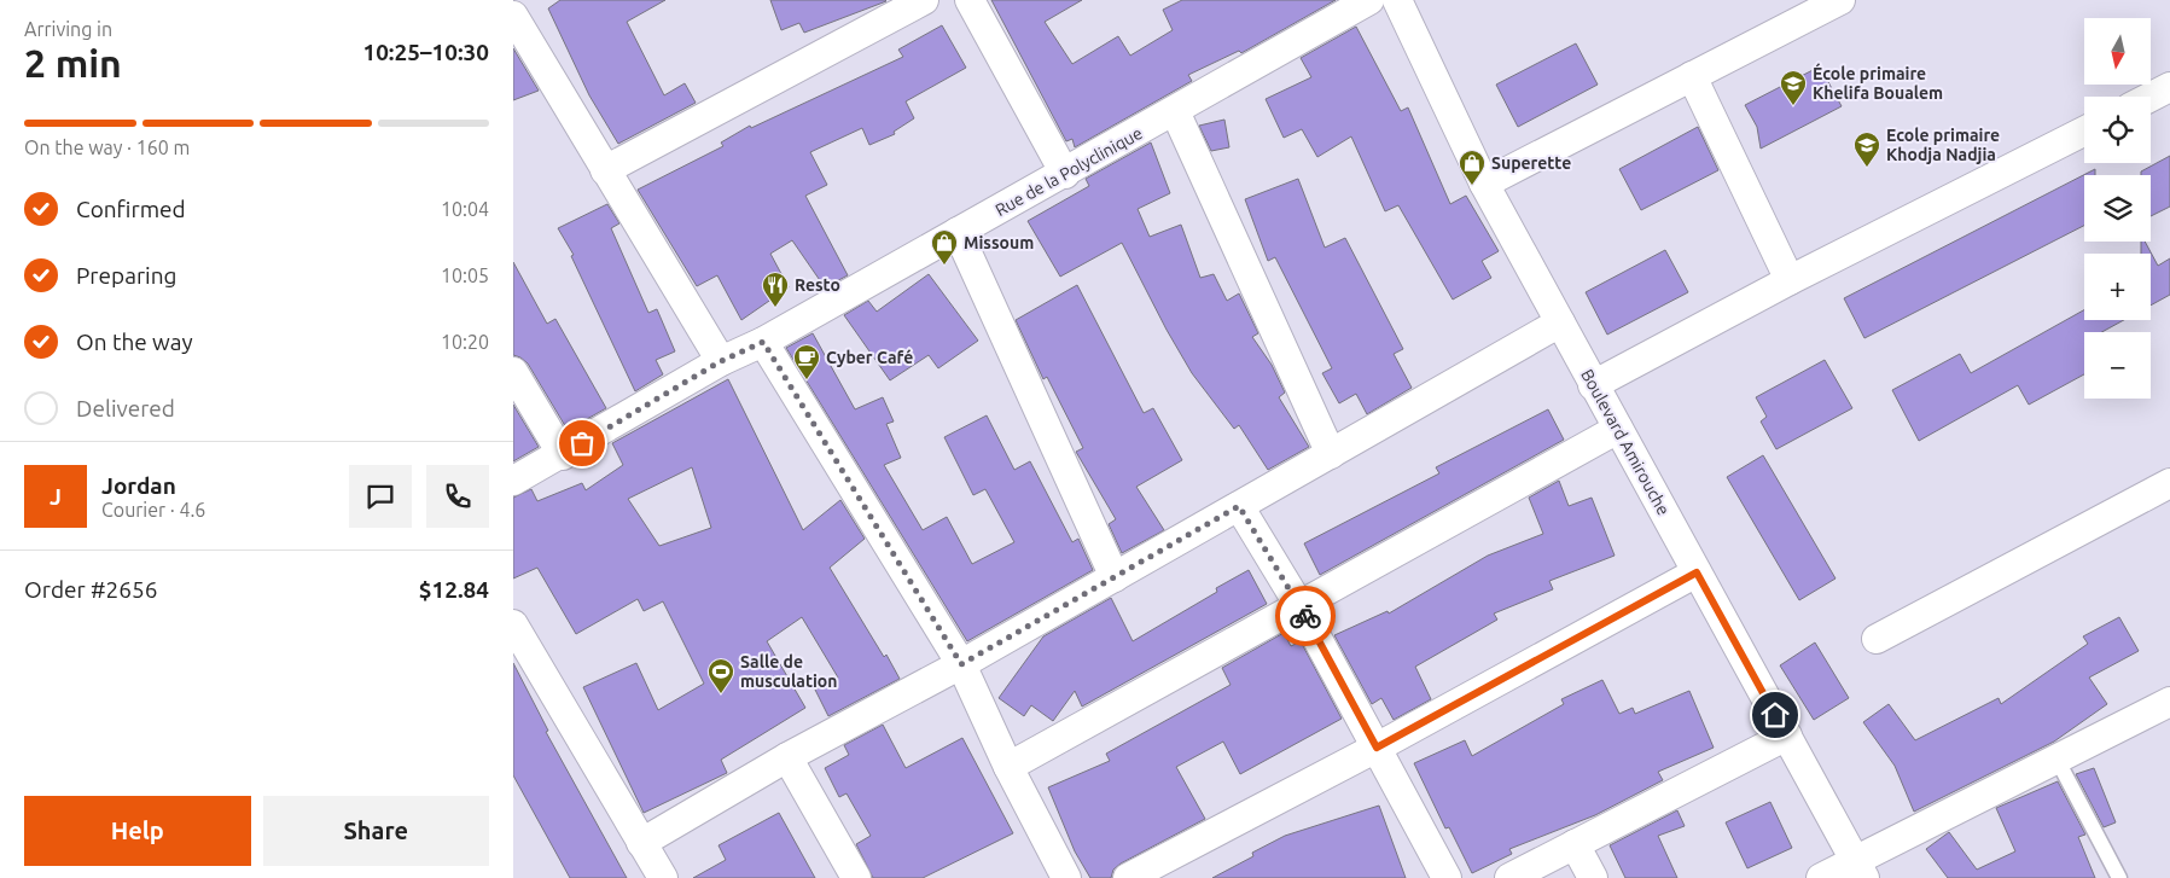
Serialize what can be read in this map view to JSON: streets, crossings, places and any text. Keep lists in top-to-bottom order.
{
  "streets": {
    "street": ["Rue de la Polyclinique", "Boulevard Amirouche"]
  },
  "places": {
    "school or university": ["École primaire Khelifa Boualem", "Ecole primaire Khodja Nadjia"],
    "shop": ["Superette", "Missoum"],
    "restaurant": ["Resto"],
    "cafe": ["Cyber Café"],
    "sports": ["Salle de musculation"]
  },
  "north": "bottom",
  "page": {
    "heading": ["2 min", "Arriving in", "10:25–10:30"],
    "panel": [
      "Jordan",
      "Courier · 4.6",
      "Order #2656",
      "$12.84"
    ],
    "map_buttons": ["+", "−"],
    "bar": "On the way · 160 m",
    "list": [
      ["Confirmed", "10:04"],
      ["Preparing", "10:05"],
      ["On the way", "10:20"],
      "Delivered"
    ],
    "round": "J",
    "buttons": ["Help", "Share"]
  }
}
